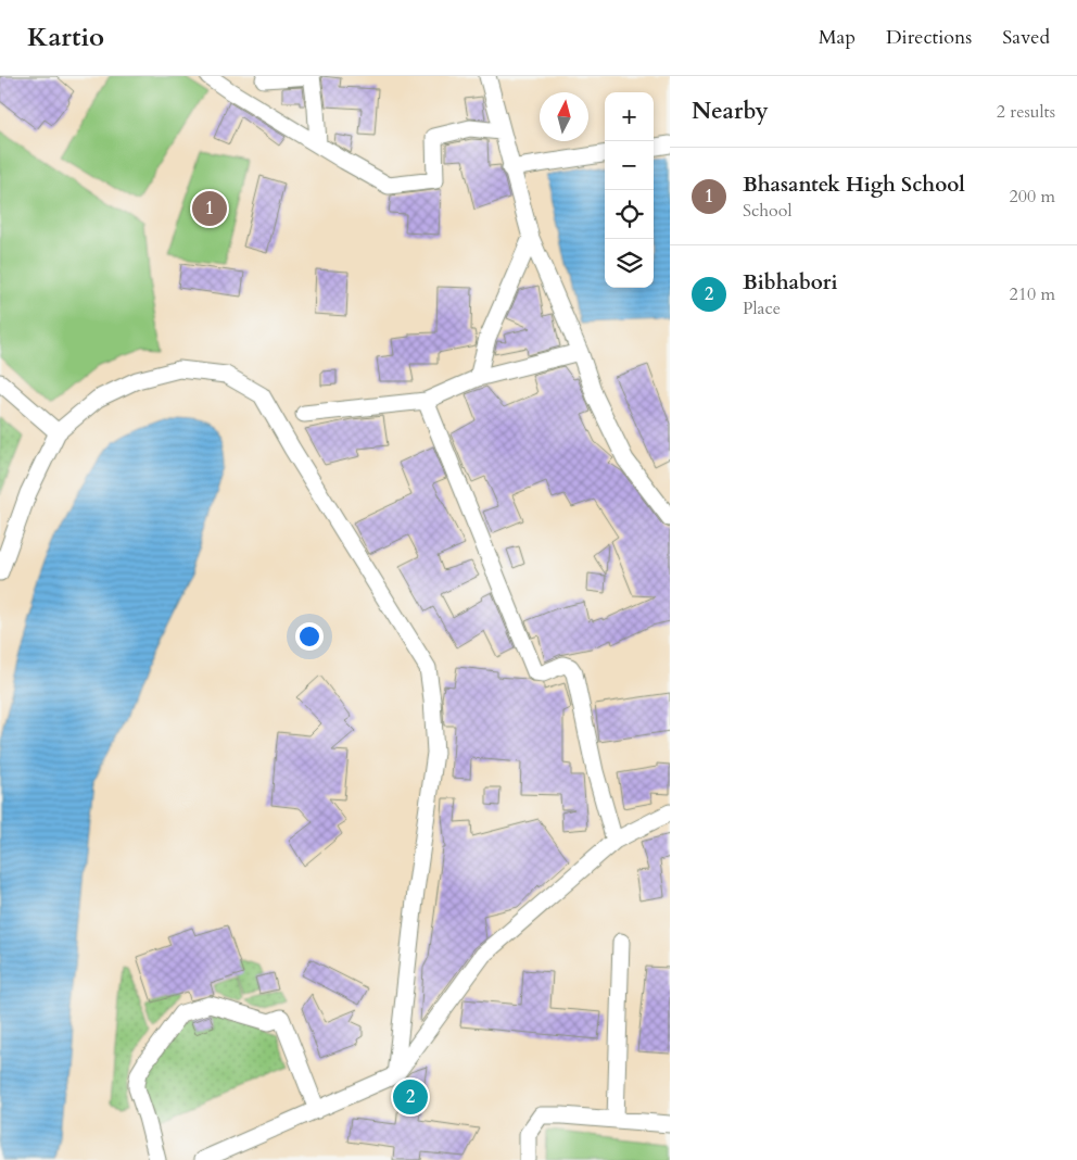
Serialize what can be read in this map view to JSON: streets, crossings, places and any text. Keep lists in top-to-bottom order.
{
  "north": "top",
  "page": {
    "header": "Kartio",
    "nav": ["Map", "Directions", "Saved"],
    "heading": ["Nearby", "2 results"],
    "map_buttons": ["+", "−"],
    "list": [
      {
        "mark": "1",
        "name": "Bhasantek High School",
        "note": "School",
        "value": "200 m"
      },
      {
        "mark": "2",
        "name": "Bibhabori",
        "note": "Place",
        "value": "210 m"
      }
    ],
    "pins": ["1", "2"]
  }
}
